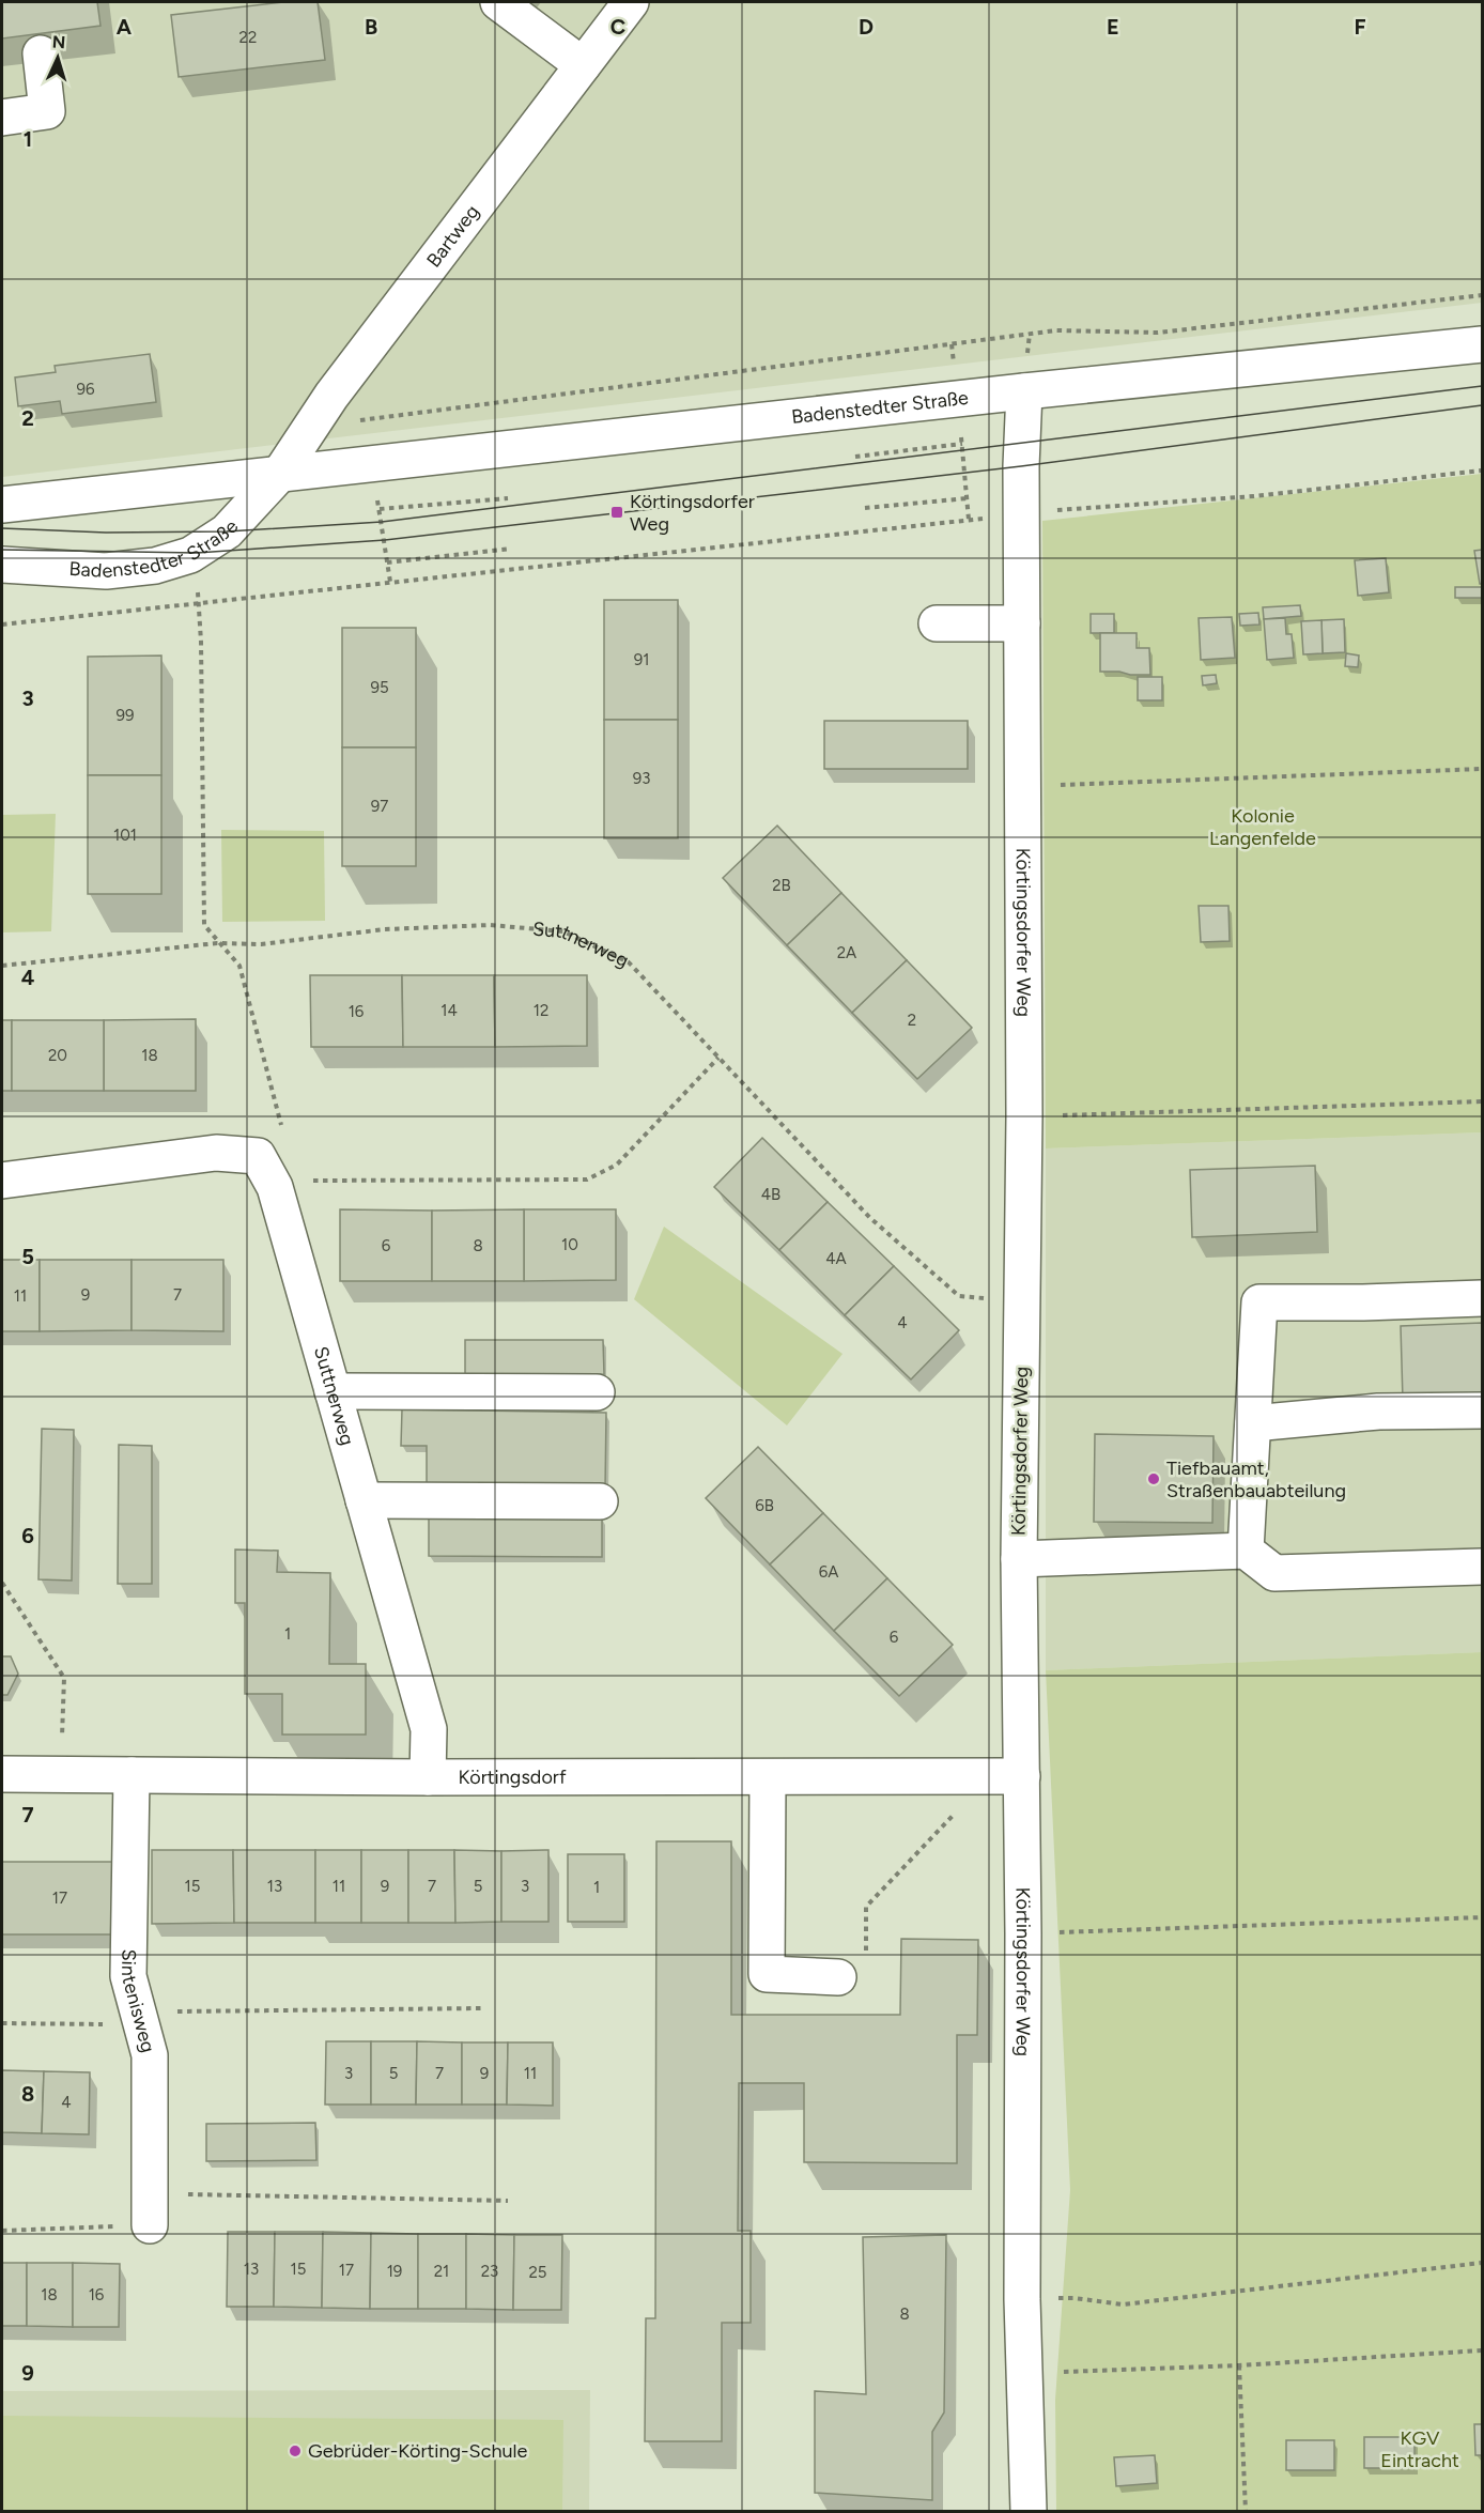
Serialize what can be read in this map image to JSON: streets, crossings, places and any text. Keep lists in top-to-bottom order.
{
  "streets": {
    "street": [
      "Bartweg",
      "Badenstedter Straße",
      "Körtingsdorfer Weg",
      "Suttnerweg",
      "Körtingsdorf",
      "Sintenisweg"
    ]
  },
  "crossings": [
    ["Bartweg", "Badenstedter Straße"],
    ["Badenstedter Straße", "Körtingsdorfer Weg"],
    ["Körtingsdorfer Weg", "Suttnerweg"],
    ["Körtingsdorfer Weg", "Körtingsdorf"],
    ["Suttnerweg", "Körtingsdorf"],
    ["Körtingsdorf", "Sintenisweg"]
  ],
  "parks": ["Kolonie Langenfelde", "KGV Eintracht"],
  "places": {
    "transit": ["Körtingsdorfer Weg"],
    "other": ["Tiefbauamt, Straßenbauabteilung", "Gebrüder-Körting-Schule"]
  },
  "house_numbers": [
    "22",
    "96",
    "91",
    "95",
    "99",
    "93",
    "97",
    "101",
    "2B",
    "2A",
    "14",
    "12",
    "16",
    "2",
    "20",
    "18",
    "4B",
    "10",
    "6",
    "8",
    "4A",
    "9",
    "7",
    "11",
    "4",
    "6B",
    "6A",
    "1",
    "6",
    "15",
    "13",
    "11",
    "9",
    "7",
    "5",
    "3",
    "1",
    "17",
    "3",
    "5",
    "7",
    "9",
    "11",
    "4",
    "13",
    "15",
    "17",
    "19",
    "21",
    "23",
    "25",
    "18",
    "16",
    "8"
  ],
  "north": "top",
  "grid": {
    "columns": [
      "A",
      "B",
      "C",
      "D",
      "E",
      "F"
    ],
    "rows": [
      "1",
      "2",
      "3",
      "4",
      "5",
      "6",
      "7",
      "8",
      "9"
    ]
  }
}
